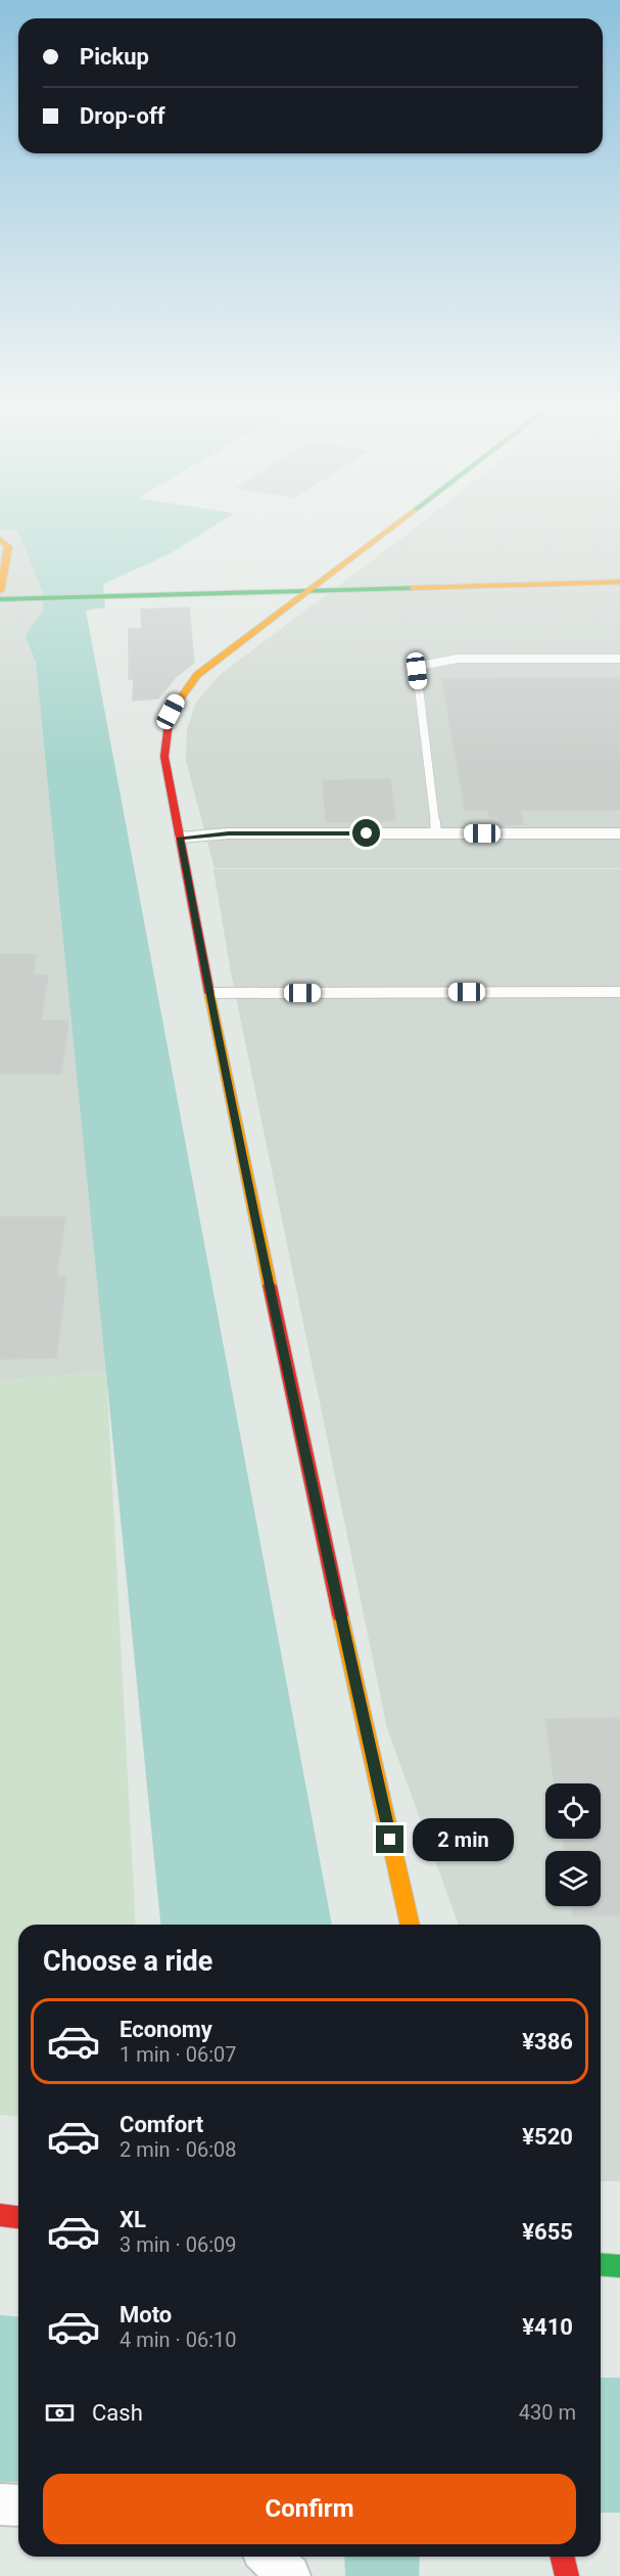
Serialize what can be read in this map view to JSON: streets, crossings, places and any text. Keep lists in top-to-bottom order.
{
  "page": {
    "banner": ["Pickup", "Drop-off"],
    "bubble": "2 min",
    "heading": "Choose a ride",
    "list": [
      {
        "name": "Economy",
        "note": "1 min · 06:07",
        "value": "¥386"
      },
      {
        "name": "Comfort",
        "note": "2 min · 06:08",
        "value": "¥520"
      },
      {
        "name": "XL",
        "note": "3 min · 06:09",
        "value": "¥655"
      },
      {
        "name": "Moto",
        "note": "4 min · 06:10",
        "value": "¥410"
      }
    ],
    "pay": ["Cash", "430 m"],
    "buttons": "Confirm"
  }
}
